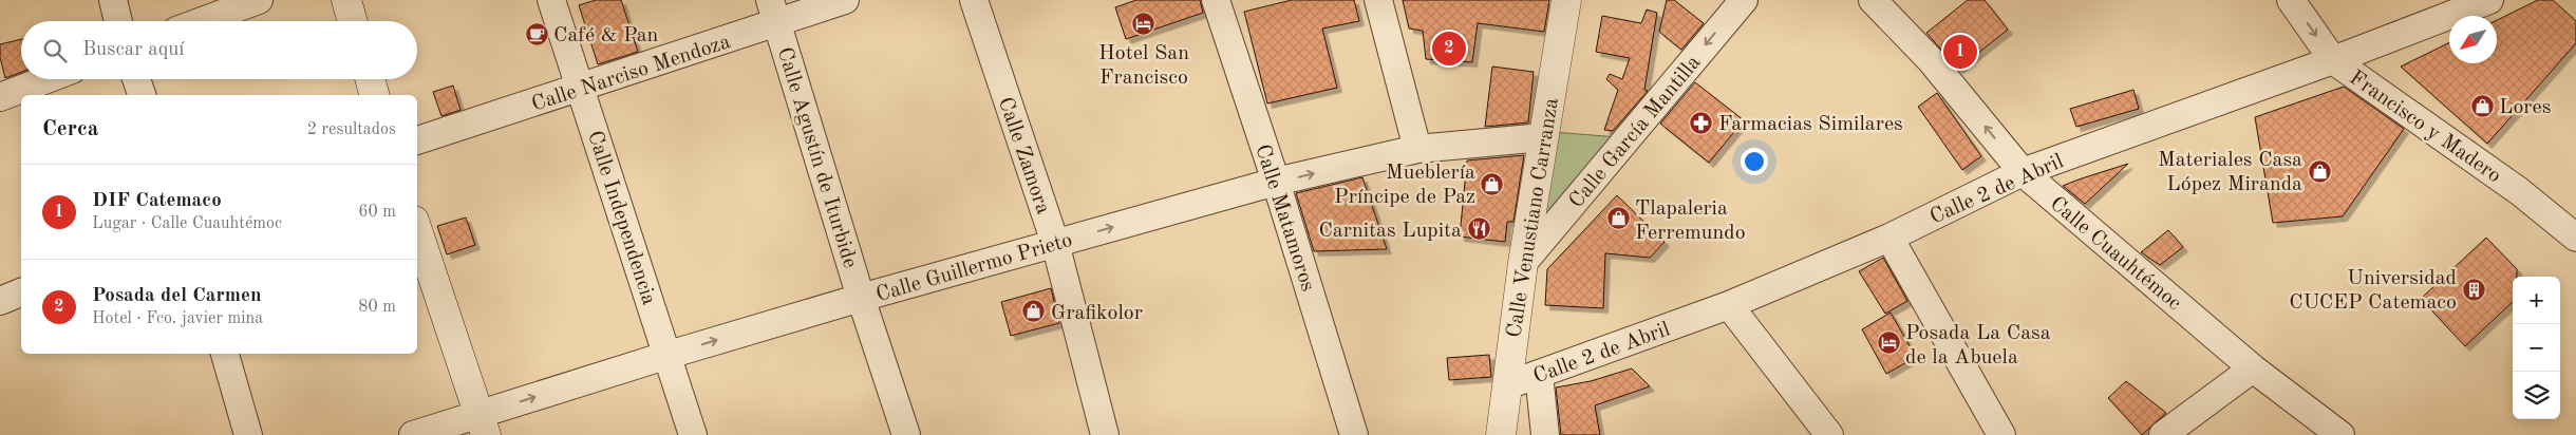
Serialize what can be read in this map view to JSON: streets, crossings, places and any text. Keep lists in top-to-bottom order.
{
  "streets": {
    "street": [
      "Calle Narciso Mendoza",
      "Francisco y Madero",
      "Calle García Mantilla",
      "Calle Zamora",
      "Calle Agustín de Iturbide",
      "Calle 2 de Abril",
      "Calle Independencia",
      "Calle Matamoros",
      "Calle Venustiano Carranza",
      "Calle Cuauhtémoc",
      "Calle Guillermo Prieto"
    ]
  },
  "crossings": [
    ["Calle Narciso Mendoza", "Calle Agustín de Iturbide"],
    ["Calle Narciso Mendoza", "Calle Independencia"],
    ["Francisco y Madero", "Calle 2 de Abril"],
    ["Calle García Mantilla", "Calle Venustiano Carranza"],
    ["Calle Zamora", "Calle Guillermo Prieto"],
    ["Calle Agustín de Iturbide", "Calle Guillermo Prieto"],
    ["Calle 2 de Abril", "Calle Venustiano Carranza"],
    ["Calle 2 de Abril", "Calle Cuauhtémoc"],
    ["Calle Independencia", "Calle Guillermo Prieto"],
    ["Calle Matamoros", "Calle Guillermo Prieto"],
    ["Calle Venustiano Carranza", "Calle Guillermo Prieto"]
  ],
  "one_way": ["Calle García Mantilla", "Calle Cuauhtémoc", "Calle Guillermo Prieto"],
  "places": {
    "hotel": ["Hotel San Francisco", "Posada La Casa de la Abuela"],
    "cafe": ["Café & Pan"],
    "shop": [
      "Lores",
      "Materiales Casa López Miranda",
      "Mueblería Príncipe de Paz",
      "Tlapaleria Ferremundo",
      "Grafikolor"
    ],
    "pharmacy": ["Farmacias Similares"],
    "restaurant": ["Carnitas Lupita"],
    "building": ["Universidad CUCEP Catemaco"]
  },
  "north": "bottom left",
  "page": {
    "search": "Buscar aquí",
    "pins": ["2", "1"],
    "heading": ["Cerca", "2 resultados"],
    "list": [
      {
        "mark": "1",
        "name": "DIF Catemaco",
        "note": "Lugar · Calle Cuauhtémoc",
        "value": "60 m"
      },
      {
        "mark": "2",
        "name": "Posada del Carmen",
        "note": "Hotel · Fco. javier mina",
        "value": "80 m"
      }
    ],
    "map_buttons": ["+", "−"]
  }
}
